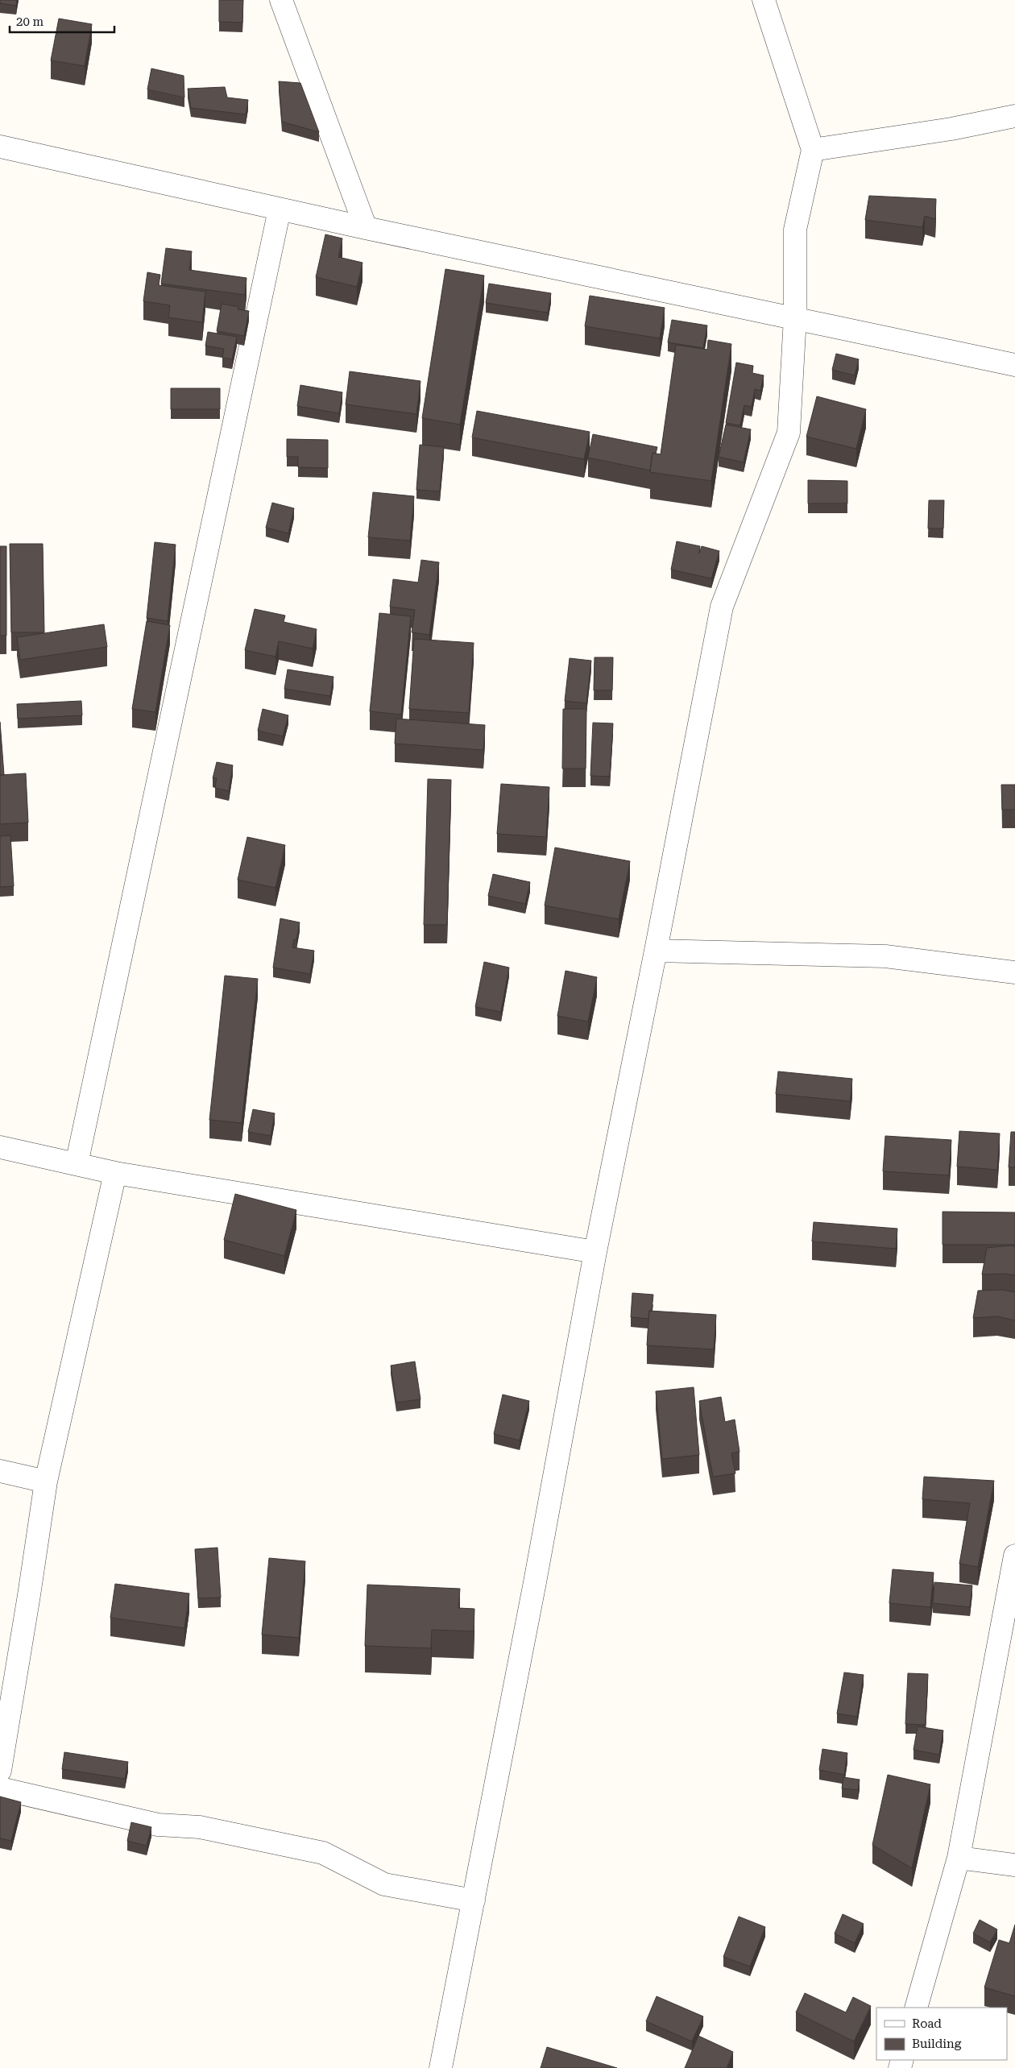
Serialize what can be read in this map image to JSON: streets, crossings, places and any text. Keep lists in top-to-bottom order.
{
  "legend": ["Road", "Building"],
  "scale_bar": "20 m"
}
